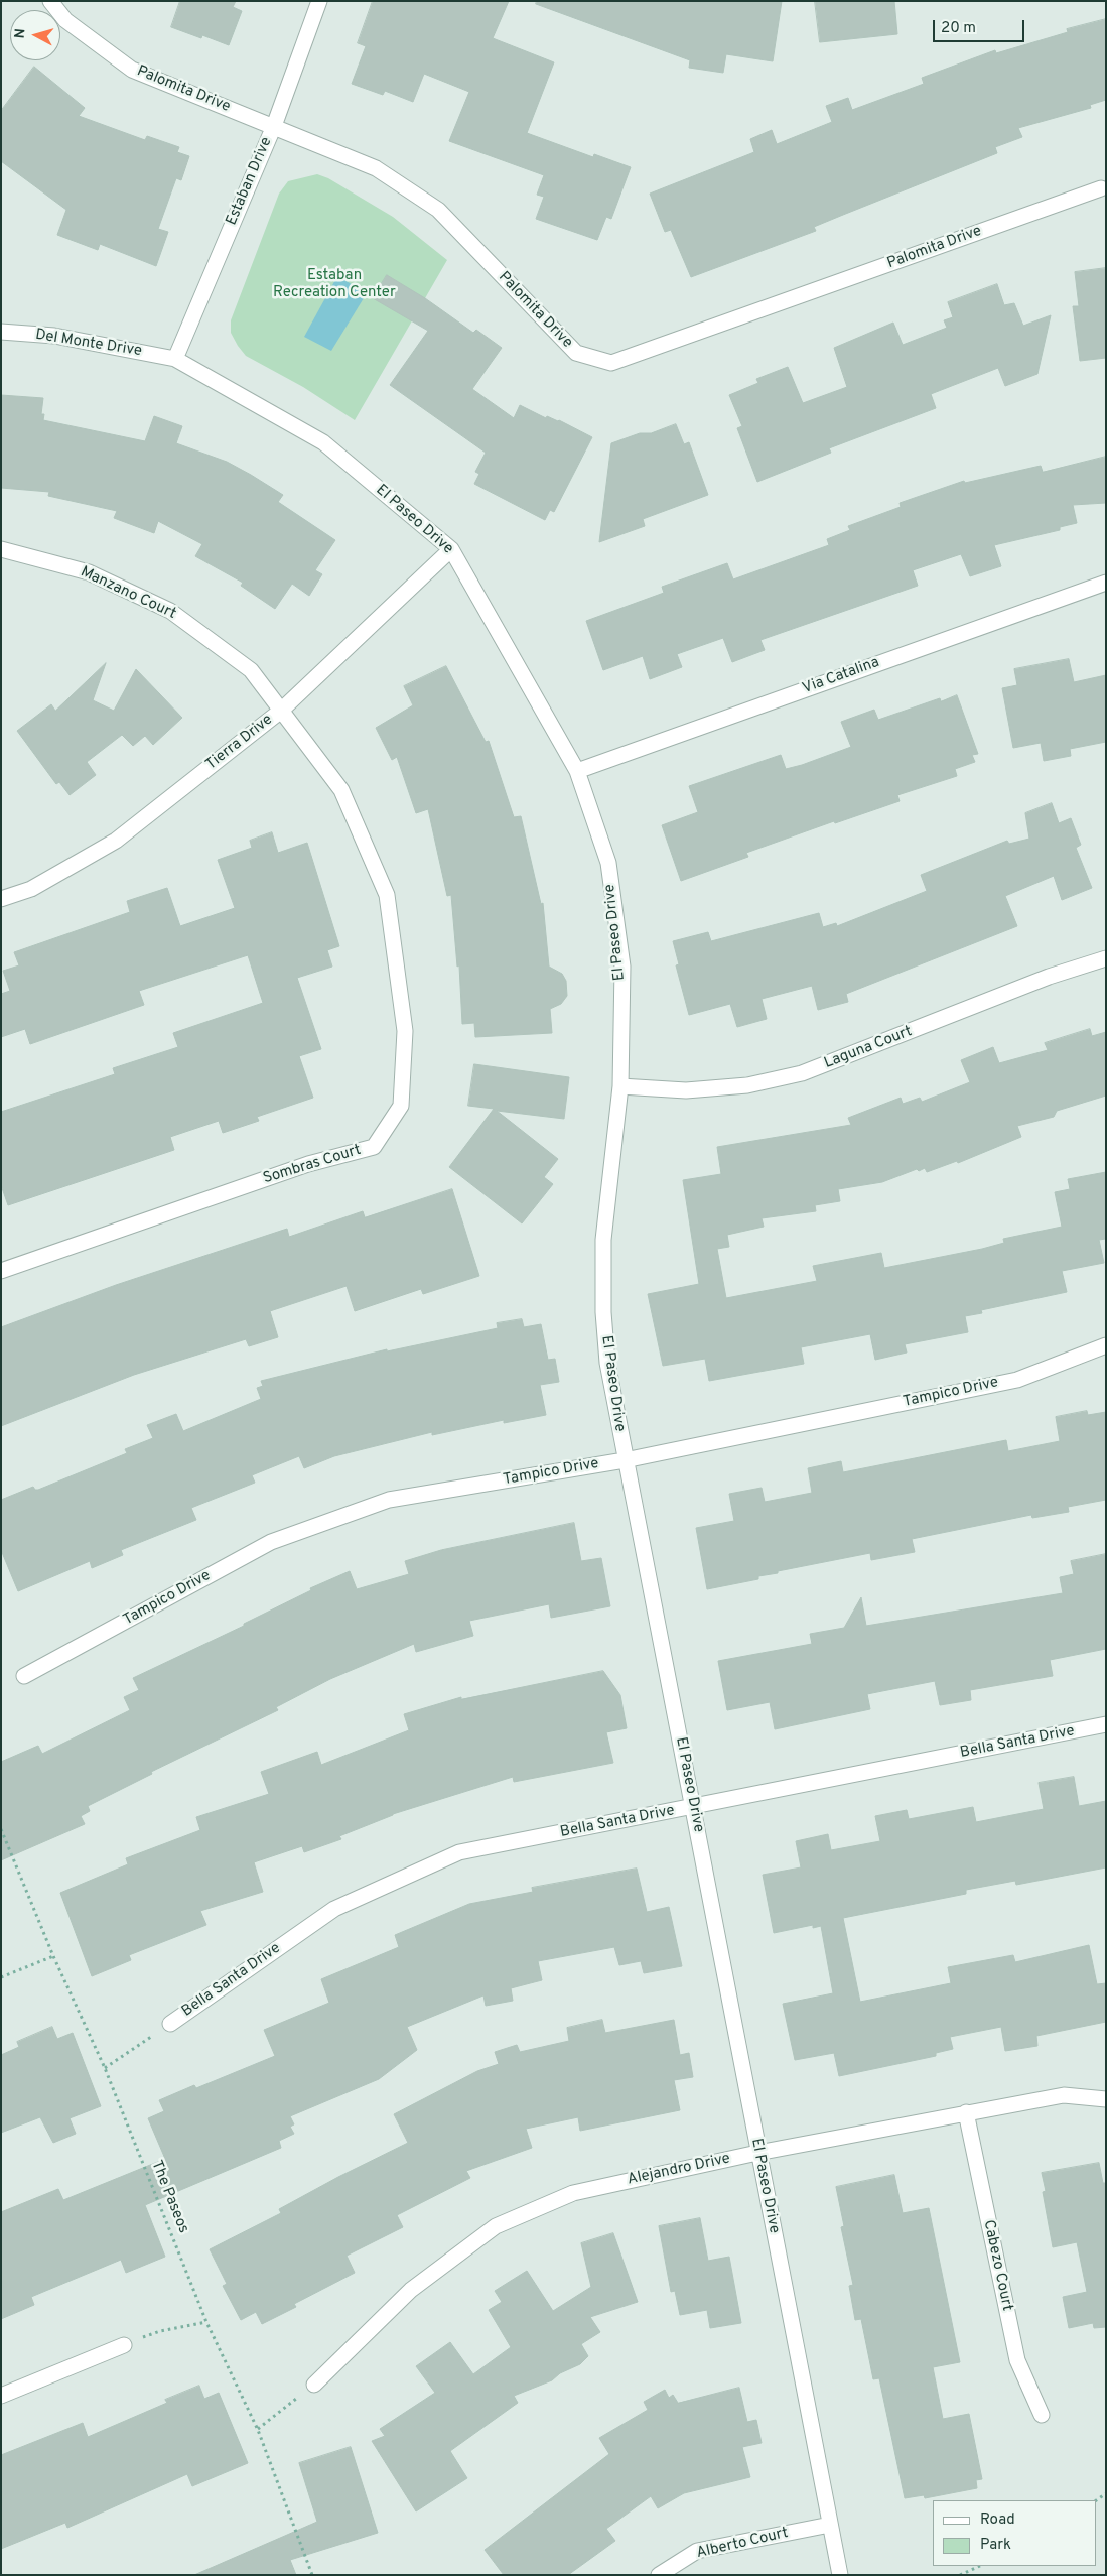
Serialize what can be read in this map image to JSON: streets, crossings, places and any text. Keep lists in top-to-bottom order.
{
  "streets": {
    "street": [
      "Palomita Drive",
      "Estaban Drive",
      "Del Monte Drive",
      "El Paseo Drive",
      "Manzano Court",
      "Via Catalina",
      "Tierra Drive",
      "Laguna Court",
      "Sombras Court",
      "Tampico Drive",
      "Bella Santa Drive",
      "Alejandro Drive",
      "Cabezo Court",
      "Alberto Court"
    ],
    "path": ["The Paseos"]
  },
  "crossings": [
    ["Palomita Drive", "Estaban Drive"],
    ["Estaban Drive", "Del Monte Drive"],
    ["Estaban Drive", "El Paseo Drive"],
    ["Del Monte Drive", "El Paseo Drive"],
    ["El Paseo Drive", "Via Catalina"],
    ["El Paseo Drive", "Tierra Drive"],
    ["El Paseo Drive", "Laguna Court"],
    ["El Paseo Drive", "Tampico Drive"],
    ["El Paseo Drive", "Bella Santa Drive"],
    ["El Paseo Drive", "Alejandro Drive"],
    ["El Paseo Drive", "Alberto Court"],
    ["Manzano Court", "Tierra Drive"],
    ["Manzano Court", "Sombras Court"],
    ["Tierra Drive", "Sombras Court"],
    ["Alejandro Drive", "Cabezo Court"]
  ],
  "parks": ["Estaban Recreation Center"],
  "legend": ["Road", "Park"],
  "scale_bar": "20 m",
  "north": "left"
}
